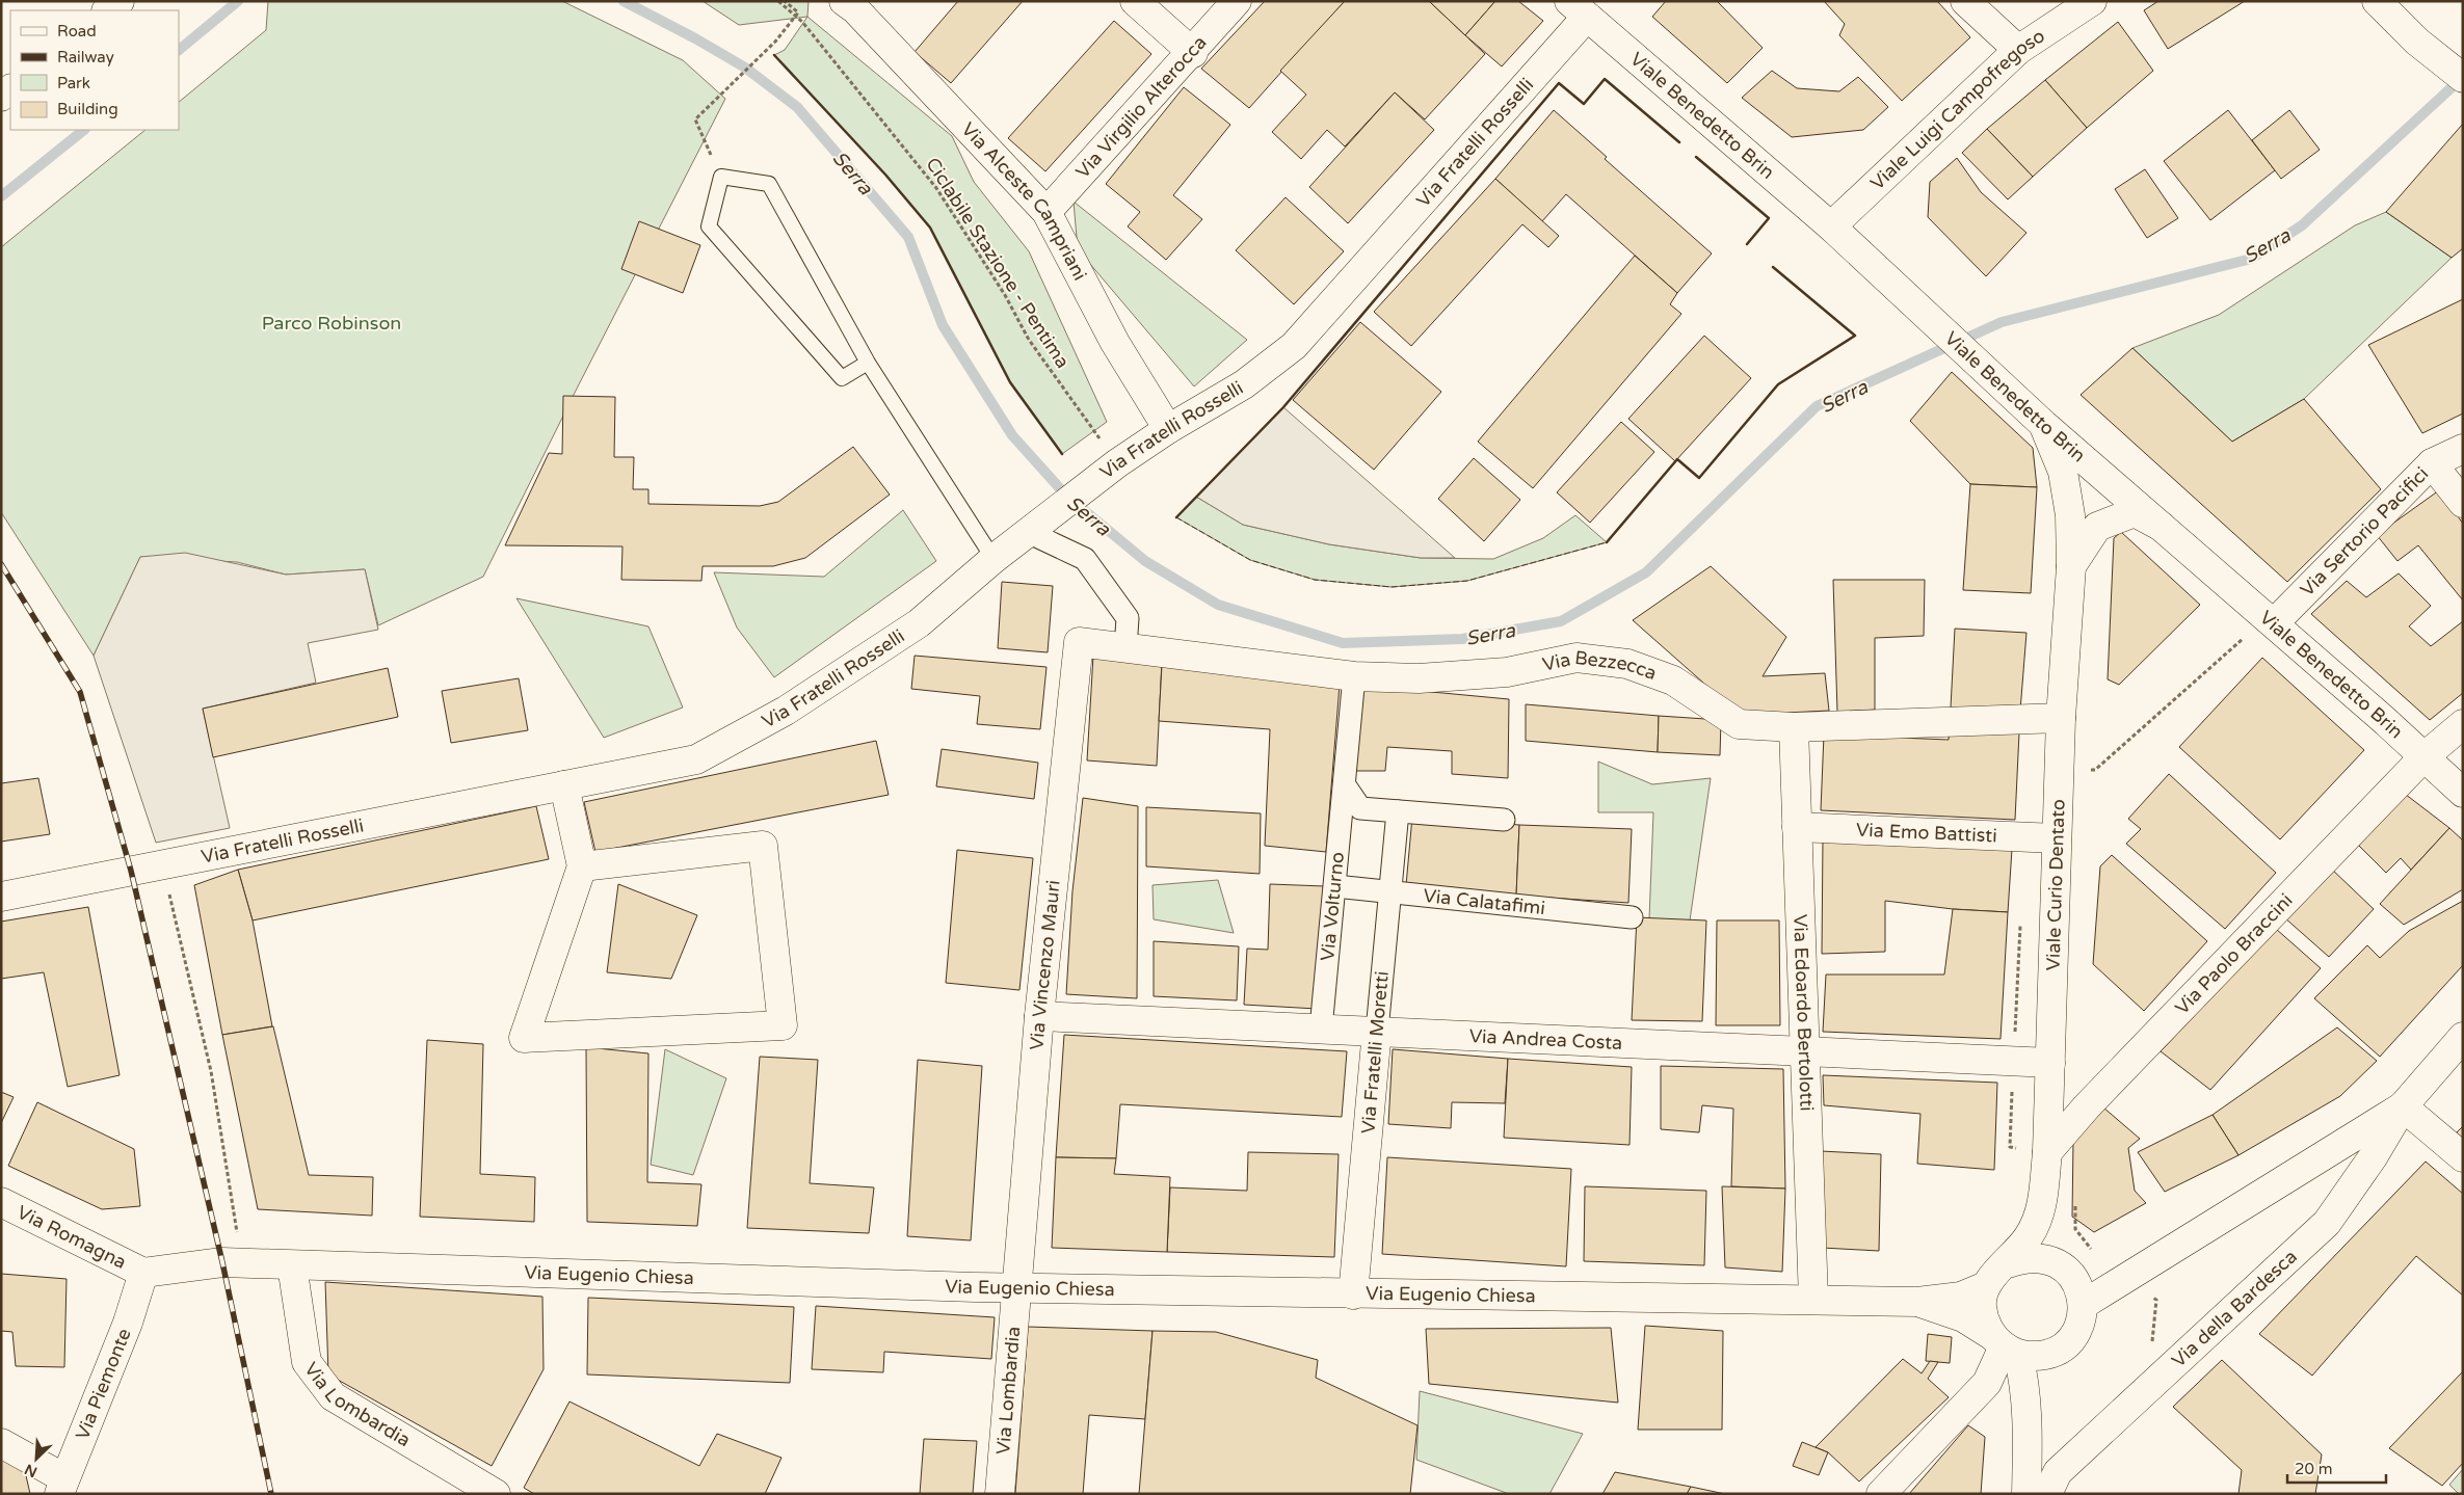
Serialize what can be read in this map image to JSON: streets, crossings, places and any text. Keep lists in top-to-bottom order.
{
  "streets": {
    "street": [
      "Via Virgilio Alterocca",
      "Viale Luigi Campofregoso",
      "Viale Benedetto Brin",
      "Via Fratelli Rosselli",
      "Via Alceste Campriani",
      "Via Sertorio Pacifici",
      "Via Bezzecca",
      "Via Emo Battisti",
      "Viale Curio Dentato",
      "Via Calatafimi",
      "Via Volturno",
      "Via Paolo Braccini",
      "Via Vincenzo Mauri",
      "Via Edoardo Bertolotti",
      "Via Andrea Costa",
      "Via Fratelli Moretti",
      "Via Romagna",
      "Via Eugenio Chiesa",
      "Via della Bardesca",
      "Via Piemonte",
      "Via Lombardia"
    ],
    "path": ["Ciclabile Stazione - Pentima"]
  },
  "crossings": [
    ["Via Virgilio Alterocca", "Via Alceste Campriani"],
    ["Viale Luigi Campofregoso", "Viale Benedetto Brin"],
    ["Viale Benedetto Brin", "Via Fratelli Rosselli"],
    ["Viale Benedetto Brin", "Via Sertorio Pacifici"],
    ["Viale Benedetto Brin", "Viale Curio Dentato"],
    ["Viale Benedetto Brin", "Via Paolo Braccini"],
    ["Via Fratelli Rosselli", "Via Alceste Campriani"],
    ["Via Bezzecca", "Viale Curio Dentato"],
    ["Via Bezzecca", "Via Volturno"],
    ["Via Bezzecca", "Via Vincenzo Mauri"],
    ["Via Bezzecca", "Via Edoardo Bertolotti"],
    ["Via Emo Battisti", "Viale Curio Dentato"],
    ["Via Emo Battisti", "Via Edoardo Bertolotti"],
    ["Viale Curio Dentato", "Via Paolo Braccini"],
    ["Viale Curio Dentato", "Via Andrea Costa"],
    ["Viale Curio Dentato", "Via Eugenio Chiesa"],
    ["Viale Curio Dentato", "Via della Bardesca"],
    ["Via Calatafimi", "Via Volturno"],
    ["Via Calatafimi", "Via Fratelli Moretti"],
    ["Via Volturno", "Via Andrea Costa"],
    ["Via Vincenzo Mauri", "Via Andrea Costa"],
    ["Via Vincenzo Mauri", "Via Eugenio Chiesa"],
    ["Via Vincenzo Mauri", "Via Lombardia"],
    ["Via Edoardo Bertolotti", "Via Andrea Costa"],
    ["Via Edoardo Bertolotti", "Via Eugenio Chiesa"],
    ["Via Andrea Costa", "Via Fratelli Moretti"],
    ["Via Fratelli Moretti", "Via Eugenio Chiesa"],
    ["Via Romagna", "Via Eugenio Chiesa"],
    ["Via Romagna", "Via Piemonte"],
    ["Via Eugenio Chiesa", "Via della Bardesca"],
    ["Via Eugenio Chiesa", "Via Piemonte"],
    ["Via Eugenio Chiesa", "Via Lombardia"]
  ],
  "water": ["Serra"],
  "parks": ["Parco Robinson"],
  "legend": [
    "Road",
    "Railway",
    "Park",
    "Building"
  ],
  "scale_bar": "20 m",
  "north": "bottom left"
}
